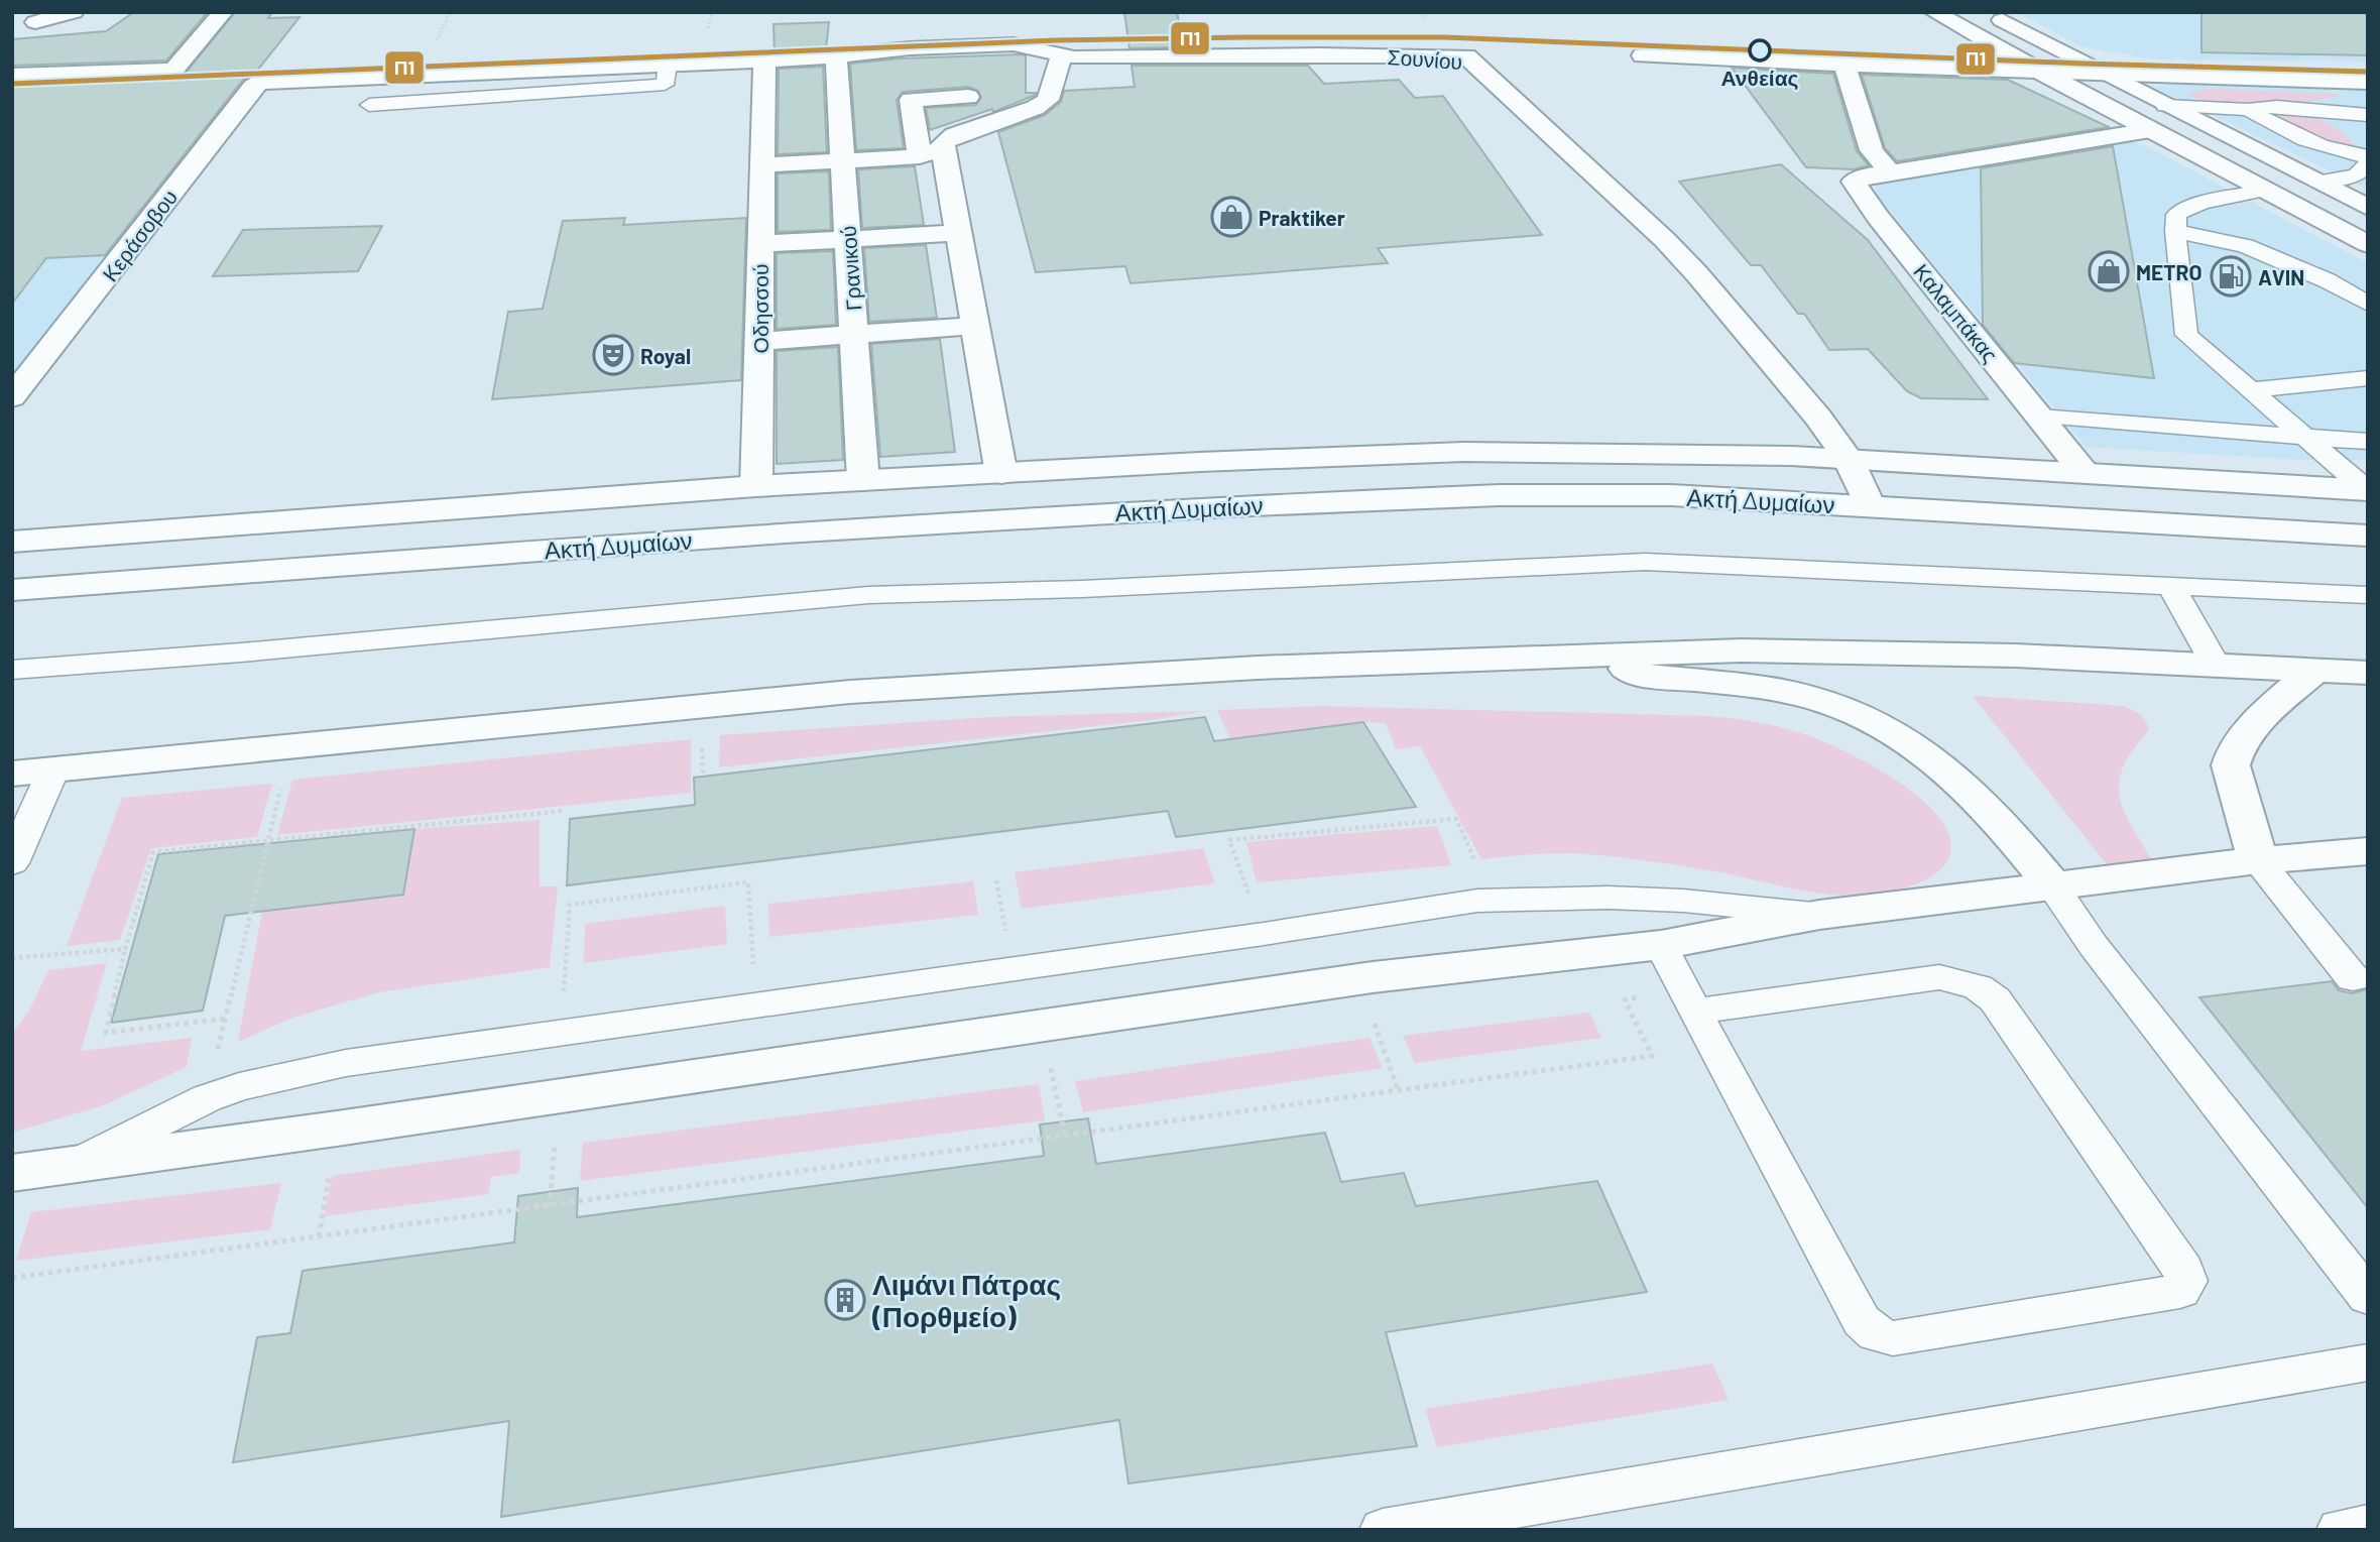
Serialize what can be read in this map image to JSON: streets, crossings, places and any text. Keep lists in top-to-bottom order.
{
  "streets": {
    "street": [
      "Σουνίου",
      "Κεράσοβου",
      "Γρανικού",
      "Οδησσού",
      "Καλαμπάκας",
      "Ακτή Δυμαίων"
    ]
  },
  "crossings": [
    ["Σουνίου", "Κεράσοβου"],
    ["Σουνίου", "Γρανικού"],
    ["Σουνίου", "Ακτή Δυμαίων"],
    ["Γρανικού", "Οδησσού"],
    ["Γρανικού", "Ακτή Δυμαίων"],
    ["Οδησσού", "Ακτή Δυμαίων"],
    ["Καλαμπάκας", "Ακτή Δυμαίων"]
  ],
  "places": {
    "other": ["Ανθείας"],
    "shop": ["Praktiker", "METRO"],
    "fuel station": ["AVIN"],
    "theatre": ["Royal"],
    "building": ["Λιμάνι Πάτρας (Πορθμείο)"]
  },
  "lines": ["transit line Π1"]
}
